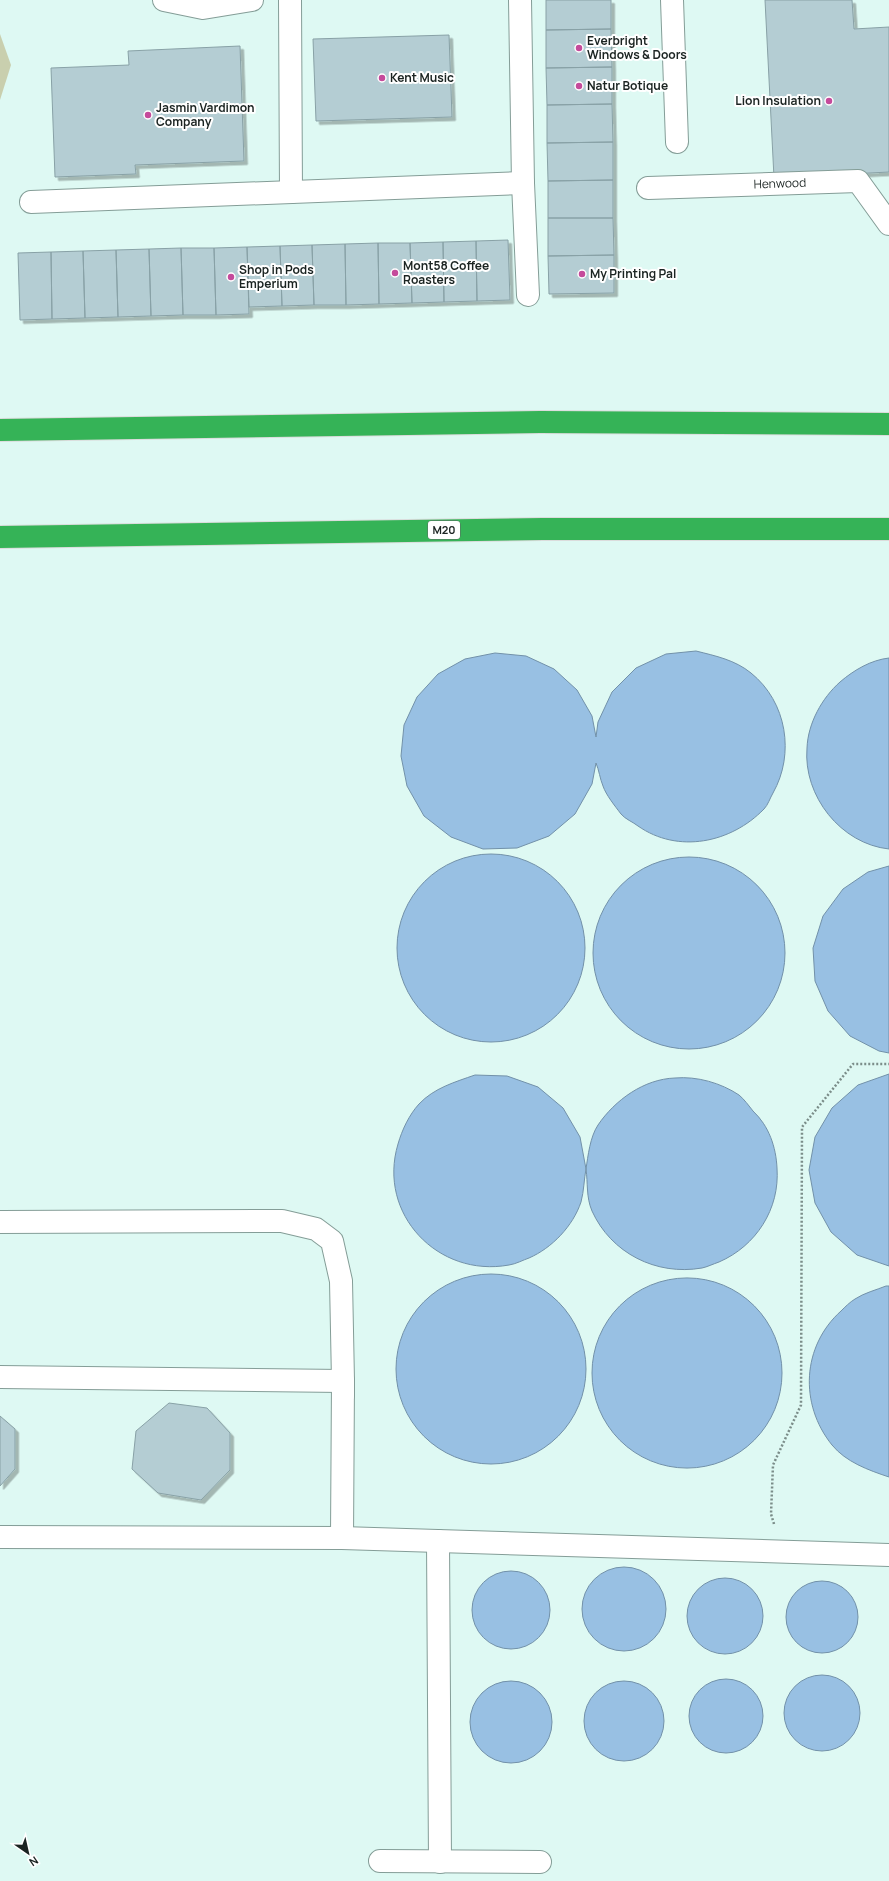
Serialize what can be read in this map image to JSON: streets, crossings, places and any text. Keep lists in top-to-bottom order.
{
  "streets": {
    "highway": ["M20"],
    "street": ["Henwood"]
  },
  "places": [
    "Everbright Windows & Doors",
    "Kent Music",
    "Natur Botique",
    "Lion Insulation",
    "Jasmin Vardimon Company",
    "Mont58 Coffee Roasters",
    "My Printing Pal",
    "Shop in Pods Emperium"
  ],
  "north": "bottom right"
}
